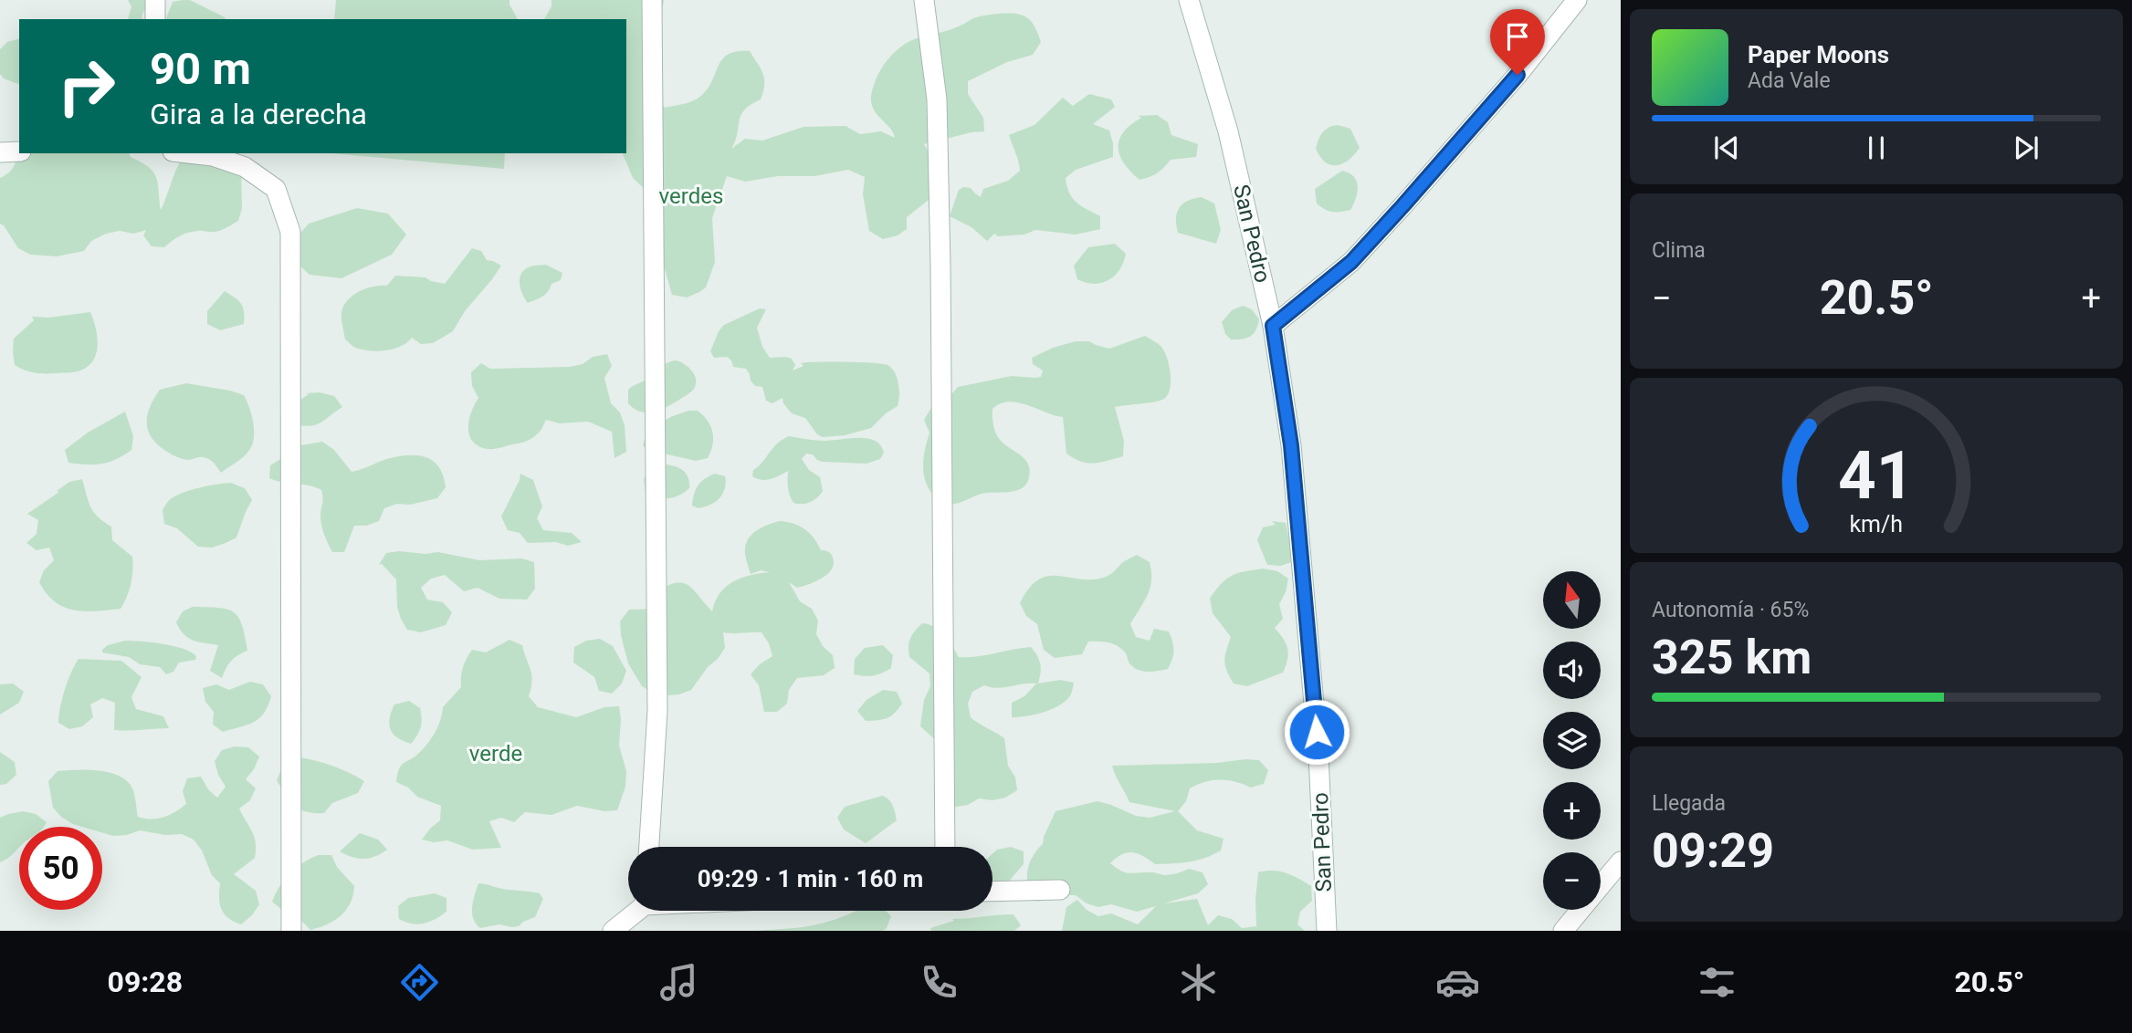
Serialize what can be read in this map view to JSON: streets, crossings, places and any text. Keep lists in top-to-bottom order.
{
  "streets": {
    "street": ["San Pedro"]
  },
  "parks": ["verdes", "verde"],
  "north": "top",
  "page": {
    "turn": ["90 m", "Gira a la derecha"],
    "song": ["Paper Moons", "Ada Vale"],
    "tile": [
      "Clima",
      ["Autonomía · 65%", "325 km"],
      ["Llegada", "09:29"]
    ],
    "heat": ["−", "20.5°", "+"],
    "map_buttons": ["+", "−"],
    "limit": "50",
    "trip": "09:29 · 1 min · 160 m",
    "tabs": ["09:28", "20.5°"],
    "gauge": ["41", "km/h"]
  }
}
